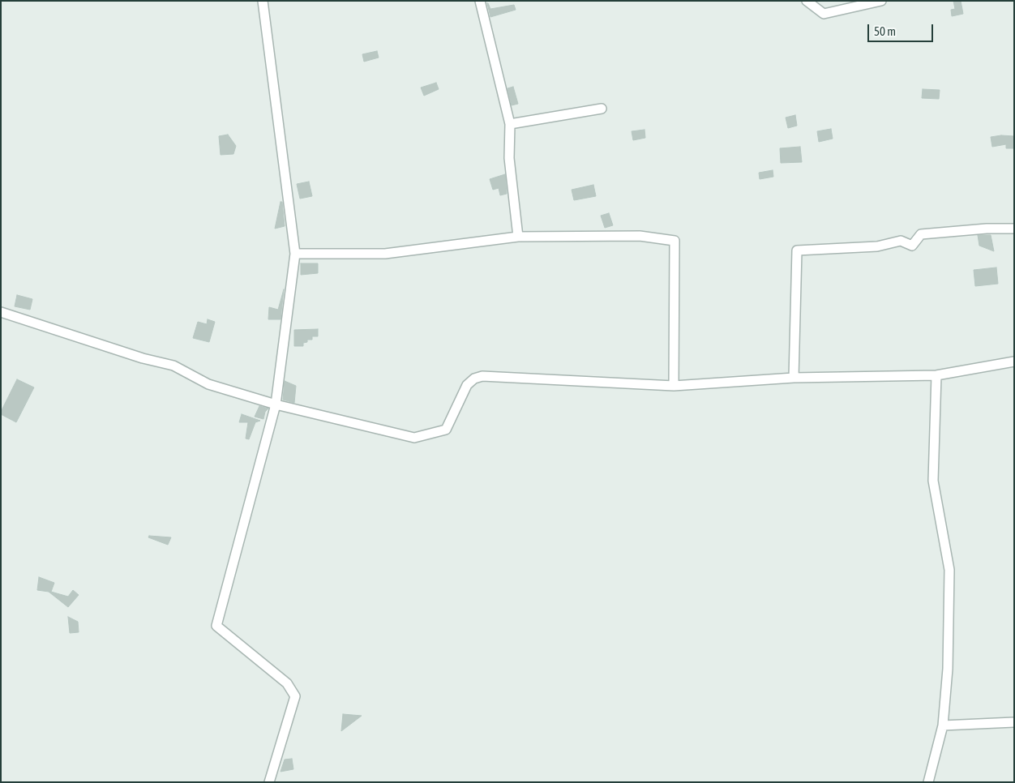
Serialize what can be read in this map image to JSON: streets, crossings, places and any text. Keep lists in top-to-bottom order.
{
  "scale_bar": "50 m"
}
